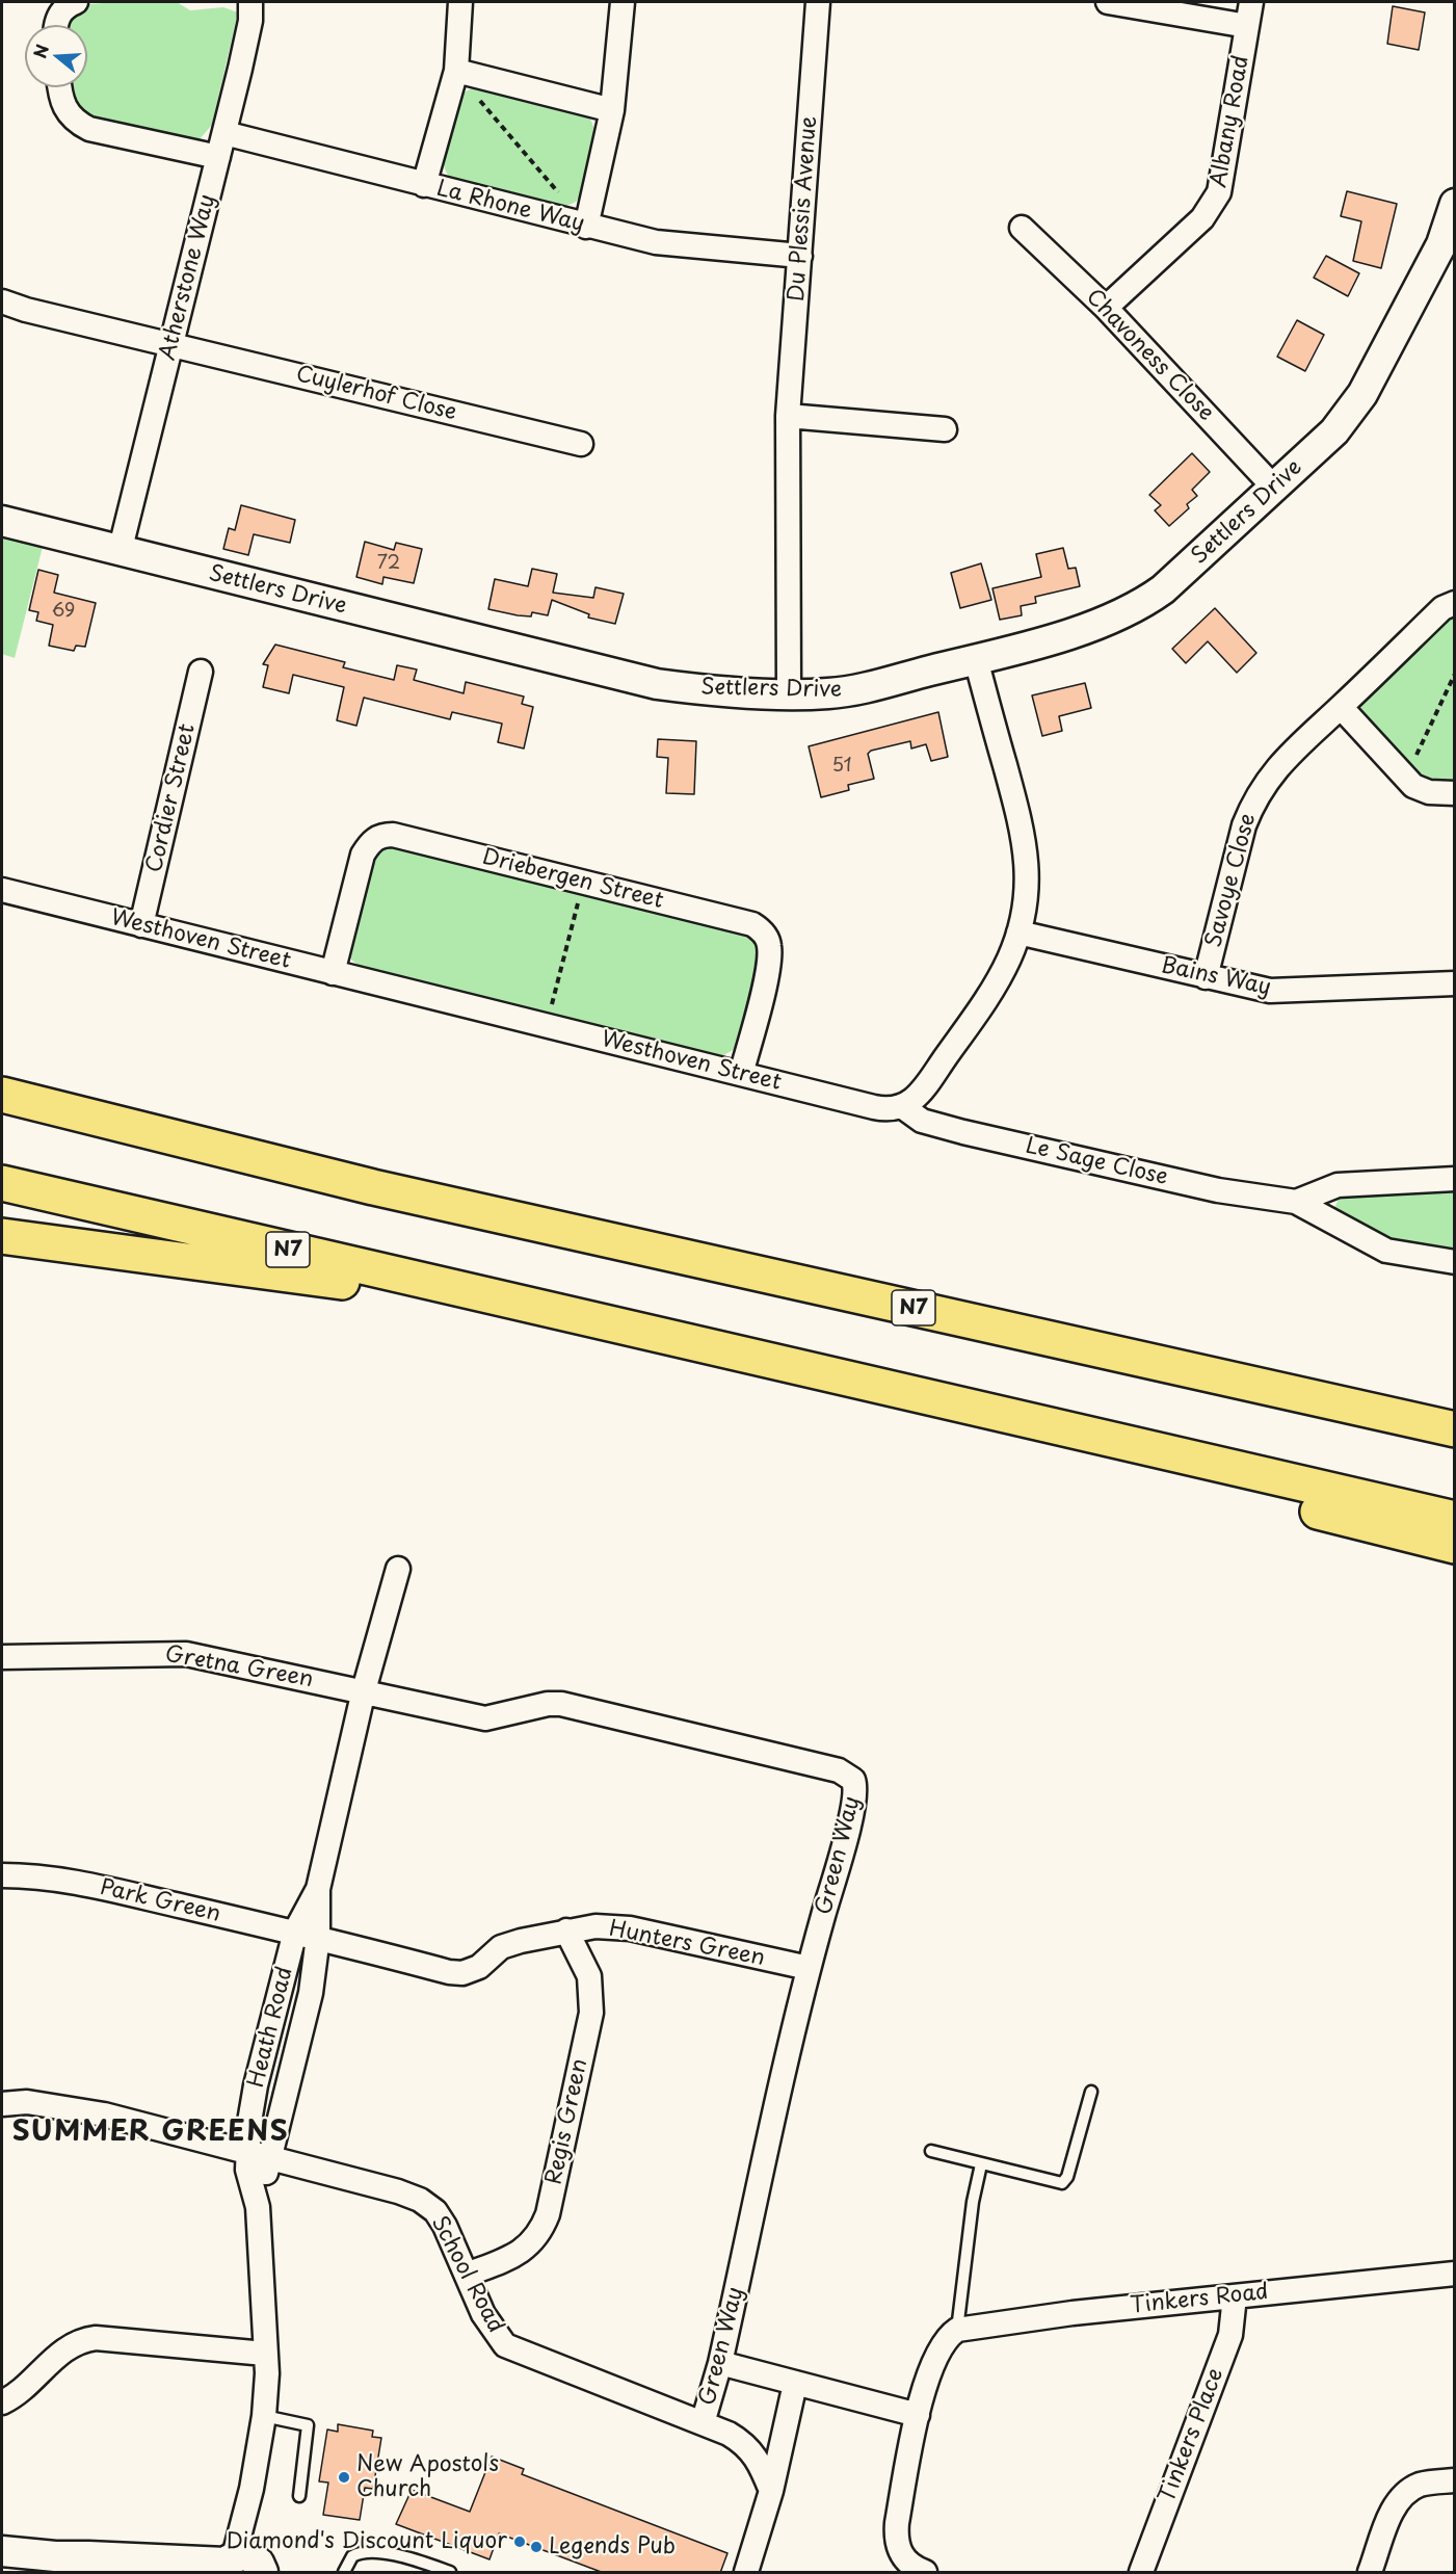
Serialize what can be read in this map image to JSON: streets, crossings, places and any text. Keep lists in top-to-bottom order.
{
  "streets": {
    "highway": ["N7"],
    "street": [
      "Albany Road",
      "La Rhone Way",
      "Du Plessis Avenue",
      "Atherstone Way",
      "Chavoness Close",
      "Cuylerhof Close",
      "Settlers Drive",
      "Cordier Street",
      "Driebergen Street",
      "Savoye Close",
      "Westhoven Street",
      "Bains Way",
      "Le Sage Close",
      "Gretna Green",
      "Green Way",
      "Park Green",
      "Hunters Green",
      "Heath Road",
      "Regis Green",
      "School Road",
      "Tinkers Road",
      "Tinkers Place"
    ]
  },
  "crossings": [
    ["Albany Road", "Chavoness Close"],
    ["La Rhone Way", "Du Plessis Avenue"],
    ["La Rhone Way", "Atherstone Way"],
    ["Du Plessis Avenue", "Settlers Drive"],
    ["Atherstone Way", "Cuylerhof Close"],
    ["Atherstone Way", "Settlers Drive"],
    ["Chavoness Close", "Settlers Drive"],
    ["Cordier Street", "Westhoven Street"],
    ["Driebergen Street", "Westhoven Street"],
    ["Savoye Close", "Bains Way"],
    ["Westhoven Street", "Le Sage Close"],
    ["Gretna Green", "Green Way"],
    ["Gretna Green", "Heath Road"],
    ["Green Way", "Hunters Green"],
    ["Green Way", "Heath Road"],
    ["Green Way", "School Road"],
    ["Park Green", "Hunters Green"],
    ["Park Green", "Heath Road"],
    ["Hunters Green", "Heath Road"],
    ["Hunters Green", "Regis Green"],
    ["Heath Road", "School Road"],
    ["Regis Green", "School Road"],
    ["Tinkers Road", "Tinkers Place"]
  ],
  "districts": ["SUMMER GREENS"],
  "places": ["New Apostols Church", "Diamond's Discount Liquor", "Legends Pub"],
  "house_numbers": ["72", "69", "51"],
  "north": "left"
}
